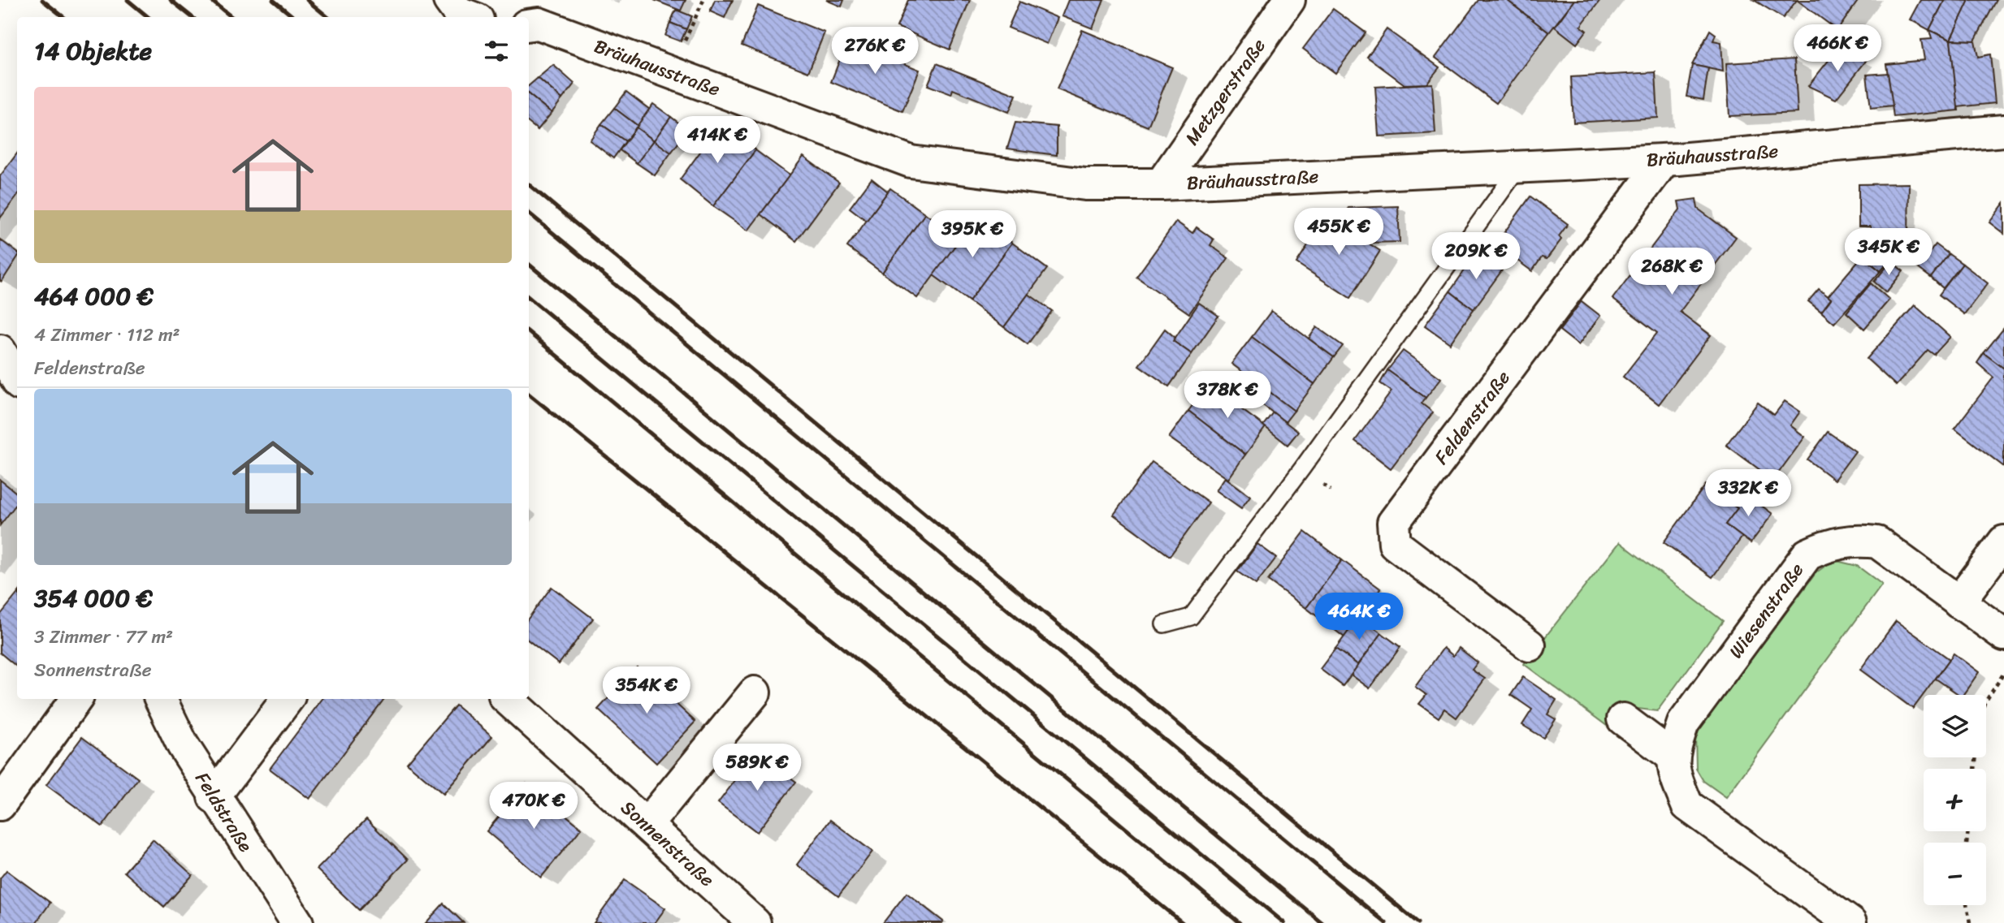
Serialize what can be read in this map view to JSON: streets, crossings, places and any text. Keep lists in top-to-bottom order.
{
  "streets": {
    "street": [
      "Bräuhausstraße",
      "Metzgerstraße",
      "Feldenstraße",
      "Wiesenstraße",
      "Feldstraße",
      "Sonnenstraße"
    ]
  },
  "crossings": [
    ["Bräuhausstraße", "Metzgerstraße"],
    ["Bräuhausstraße", "Feldenstraße"]
  ],
  "page": {
    "heading": "14 Objekte",
    "price": [
      "466K €",
      "276K €",
      "414K €",
      "455K €",
      "395K €",
      "345K €",
      "209K €",
      "268K €",
      "378K €",
      "332K €",
      "464K €",
      "354K €",
      "589K €",
      "470K €"
    ],
    "list": [
      {
        "name": "464 000 €",
        "note": "4 Zimmer · 112 m² · Feldenstraße"
      },
      {
        "name": "354 000 €",
        "note": "3 Zimmer · 77 m² · Sonnenstraße"
      }
    ],
    "map_buttons": ["+", "−"]
  }
}
